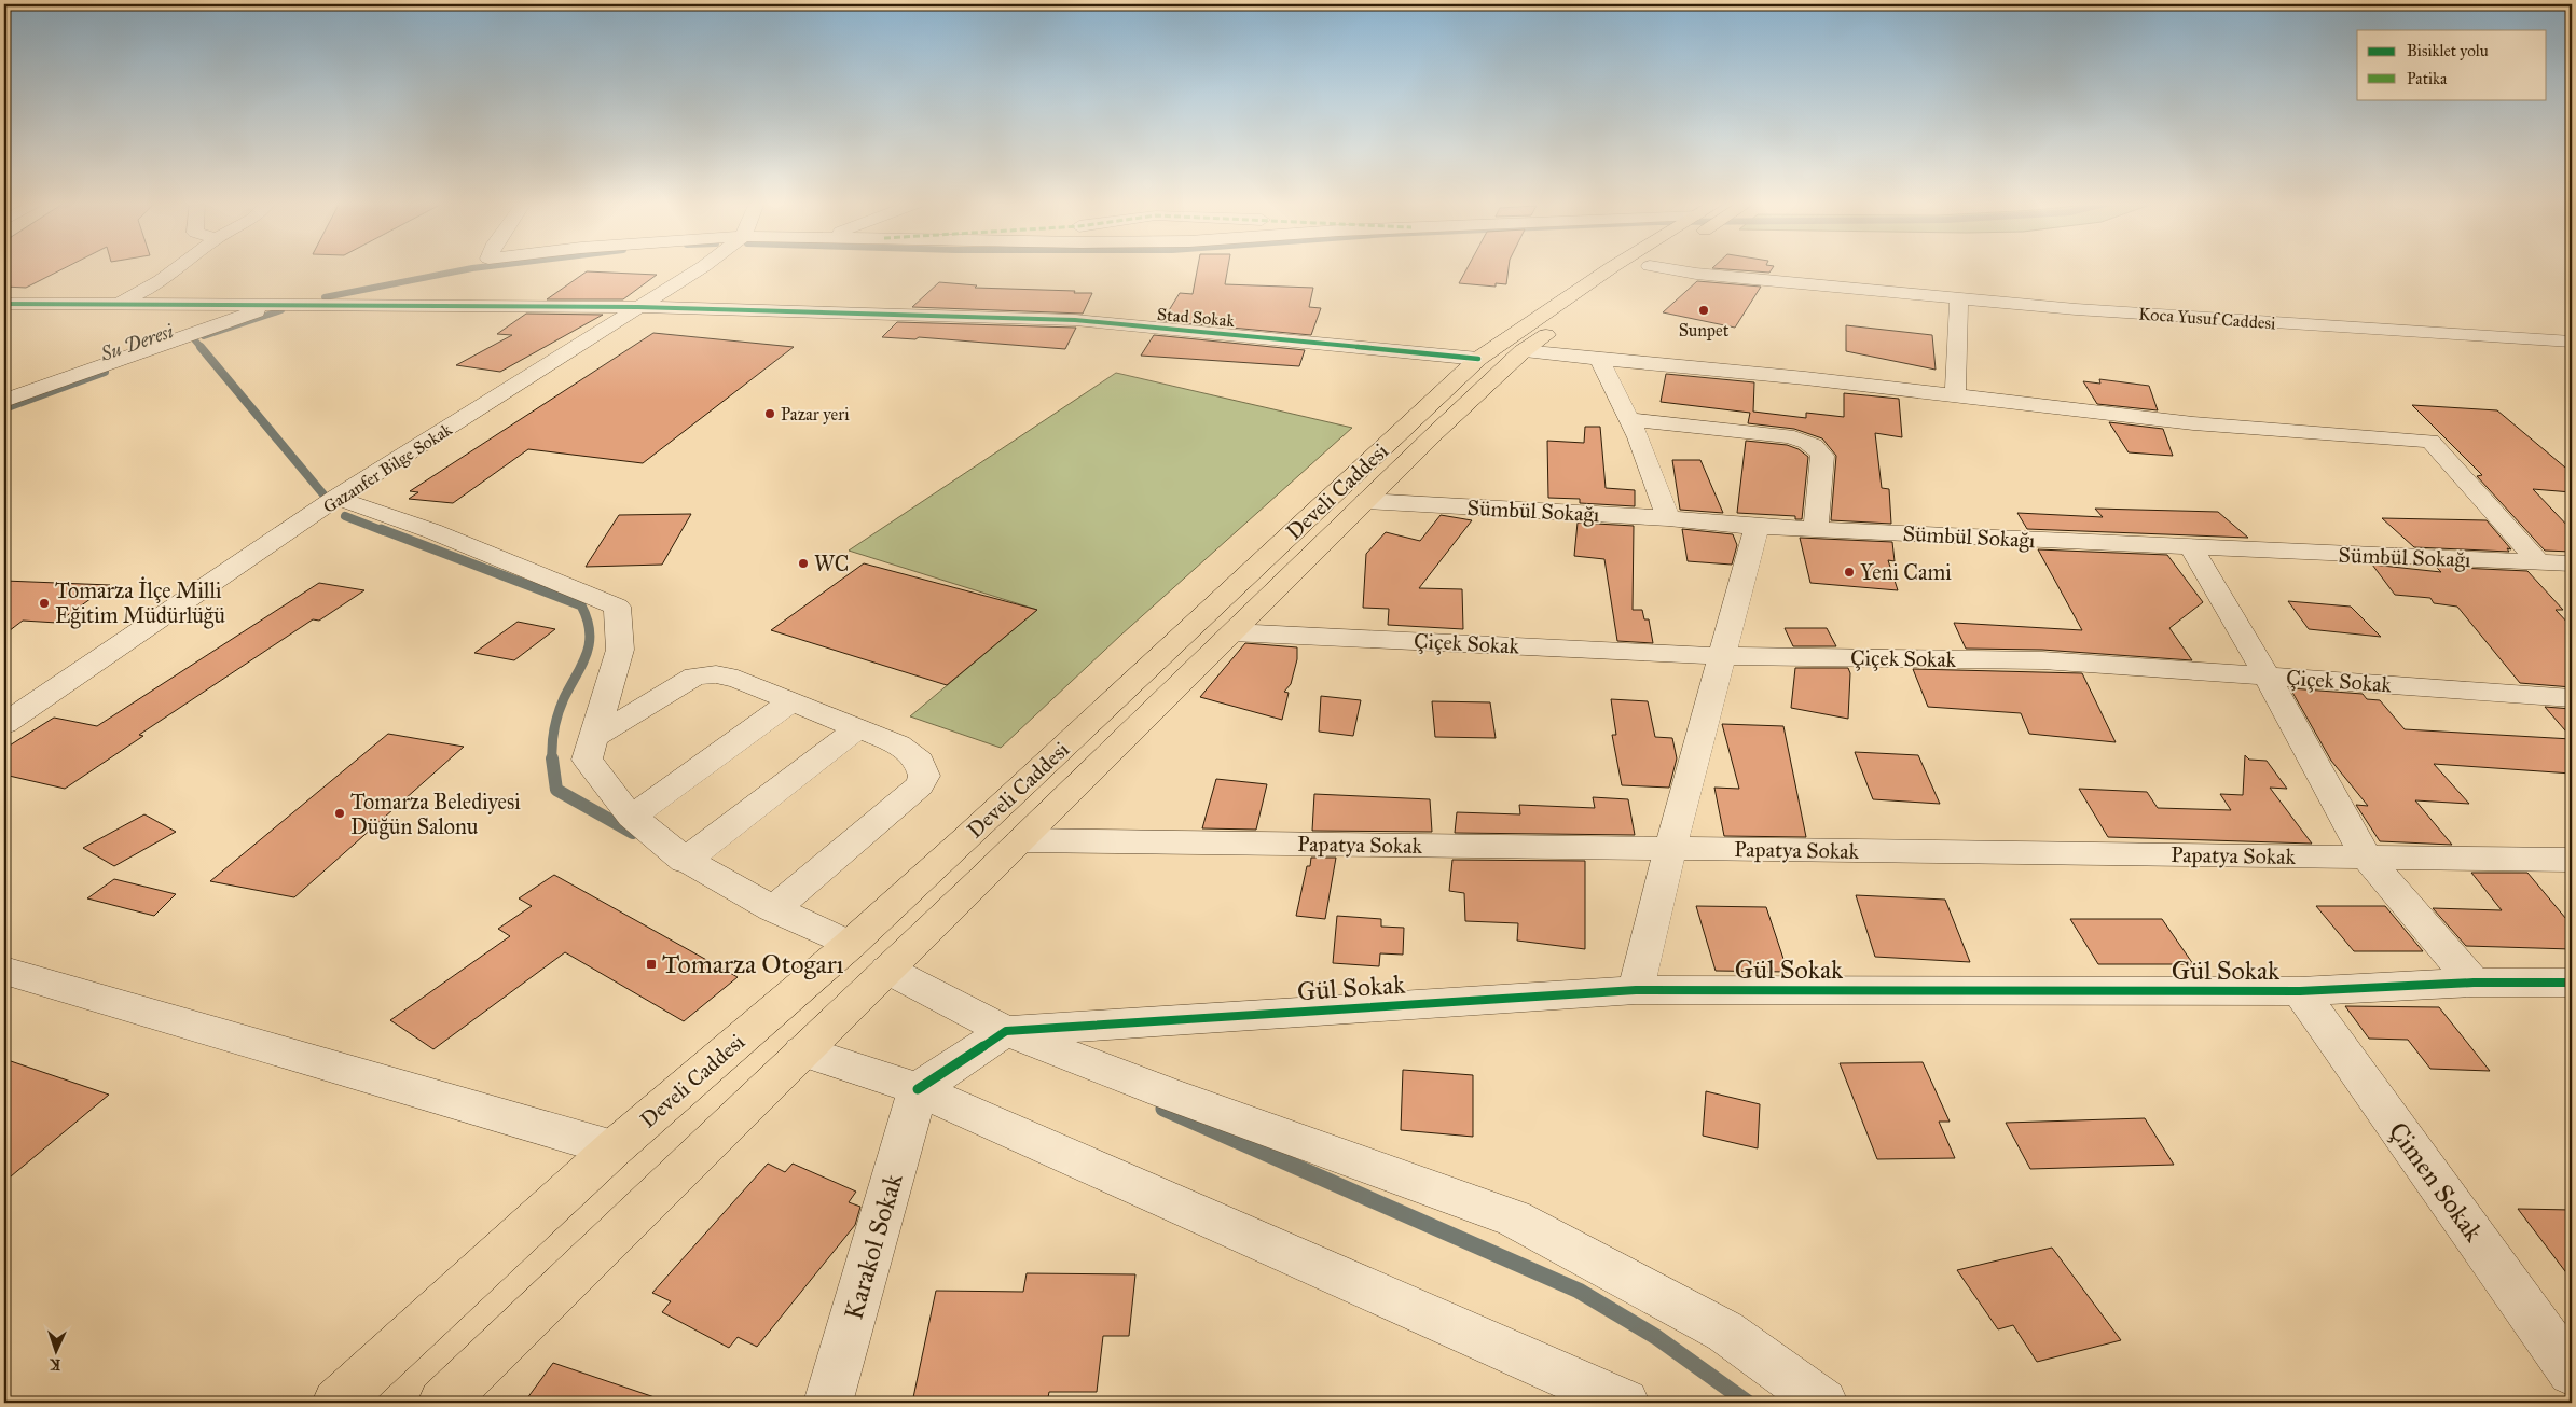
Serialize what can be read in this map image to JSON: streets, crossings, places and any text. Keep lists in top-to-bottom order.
{
  "streets": {
    "main road": ["Develi Caddesi"],
    "street": [
      "Stad Sokak",
      "Koca Yusuf Caddesi",
      "Gazanfer Bilge Sokak",
      "Sümbül Sokağı",
      "Çiçek Sokak",
      "Papatya Sokak",
      "Gül Sokak",
      "Çimen Sokak",
      "Karakol Sokak"
    ]
  },
  "crossings": [
    ["Stad Sokak", "Gazanfer Bilge Sokak"],
    ["Stad Sokak", "Develi Caddesi"],
    ["Develi Caddesi", "Sümbül Sokağı"],
    ["Develi Caddesi", "Çiçek Sokak"],
    ["Develi Caddesi", "Papatya Sokak"],
    ["Gül Sokak", "Çimen Sokak"]
  ],
  "water": ["Su Deresi"],
  "places": {
    "other": [
      "Sunpet",
      "Pazar yeri",
      "WC",
      "Yeni Cami",
      "Tomarza İlçe Milli Eğitim Müdürlüğü",
      "Tomarza Belediyesi Düğün Salonu"
    ],
    "transit": ["Tomarza Otogarı"]
  },
  "legend": ["Bisiklet yolu", "Patika"],
  "north": "bottom"
}
